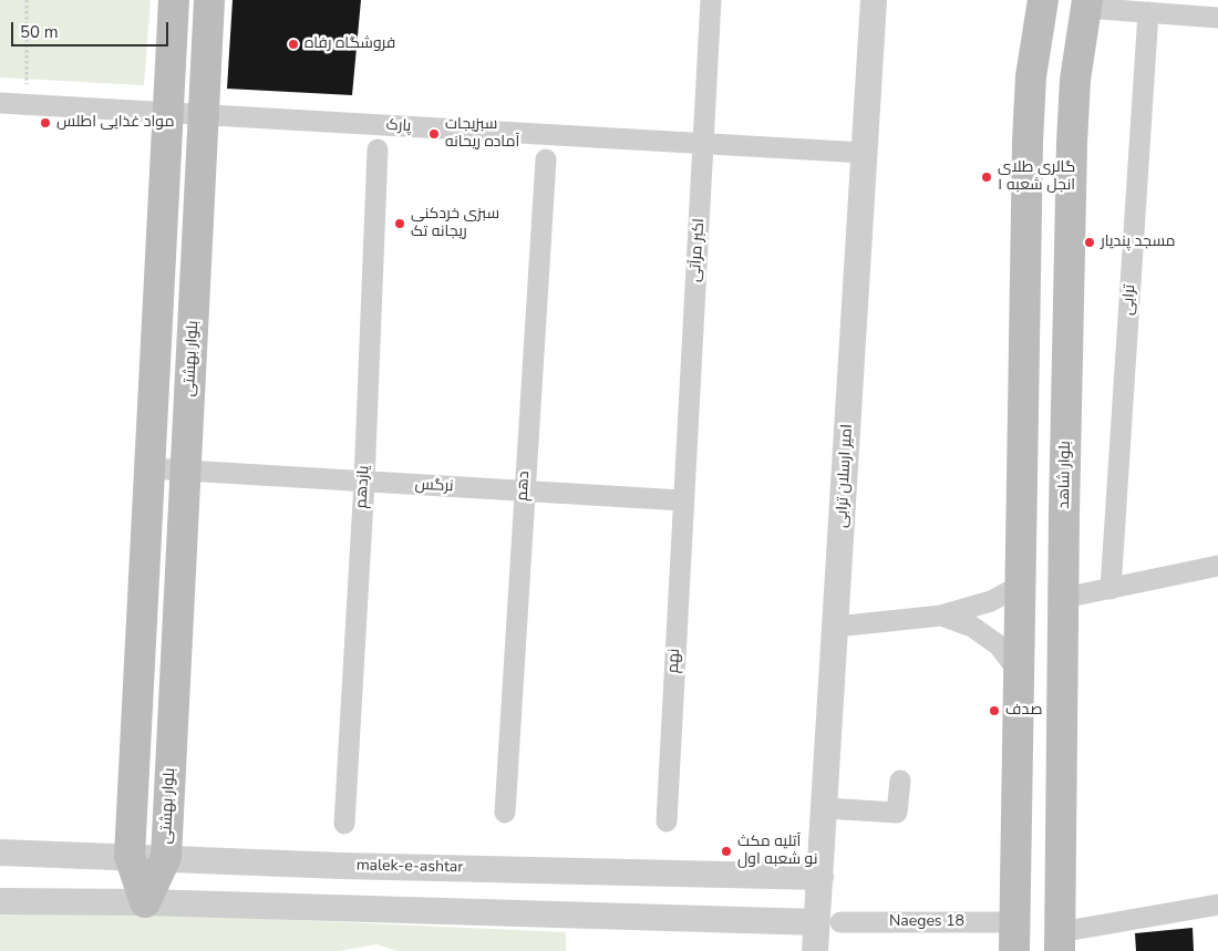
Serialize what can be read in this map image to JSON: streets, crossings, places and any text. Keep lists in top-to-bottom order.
{
  "streets": {
    "main road": ["بلوار بهشتی", "بلوار شاهد"],
    "street": [
      "پارک",
      "اکبر مرآتی",
      "ترابی",
      "امیر ارسلان ترابی",
      "نرگس",
      "دهم",
      "یازدهم",
      "نهم",
      "malek-e-ashtar",
      "Naeges 18"
    ]
  },
  "crossings": [
    ["پارک", "اکبر مرآتی"],
    ["پارک", "بلوار بهشتی"],
    ["پارک", "امیر ارسلان ترابی"],
    ["اکبر مرآتی", "نرگس"],
    ["اکبر مرآتی", "نهم"],
    ["بلوار بهشتی", "نرگس"],
    ["بلوار بهشتی", "malek-e-ashtar"],
    ["امیر ارسلان ترابی", "malek-e-ashtar"],
    ["امیر ارسلان ترابی", "Naeges 18"],
    ["نرگس", "دهم"],
    ["نرگس", "یازدهم"],
    ["نرگس", "نهم"]
  ],
  "places": [
    "فروشگاه رفاه",
    "مواد غذایی اطلس",
    "سبزیجات آماده ریحانه",
    "گالری طلای انجل شعبه ۱",
    "سبزی خردکنی ریجانه تک",
    "مسجد پندیار",
    "صدف",
    "آتلیه مکث نو شعبه اول"
  ],
  "scale_bar": "50 m"
}
